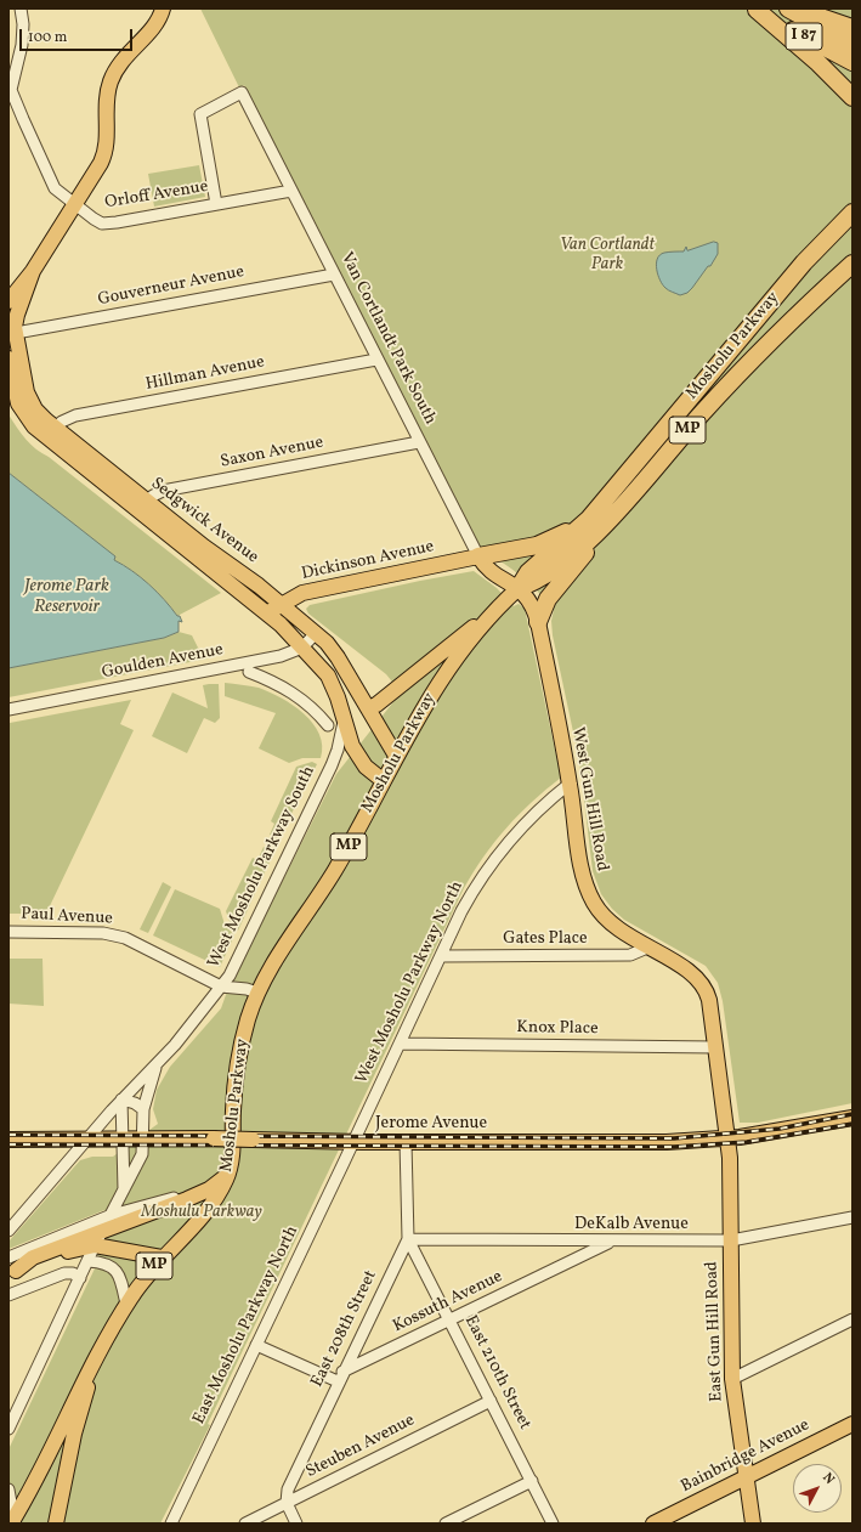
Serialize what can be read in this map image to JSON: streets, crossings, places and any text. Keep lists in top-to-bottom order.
{
  "streets": {
    "highway": ["I 87", "Mosholu Parkway", "MP"],
    "main road": [
      "Van Cortlandt Park South",
      "Sedgwick Avenue",
      "Dickinson Avenue",
      "West Gun Hill Road",
      "Jerome Avenue",
      "East Gun Hill Road",
      "Bainbridge Avenue"
    ],
    "street": [
      "Orloff Avenue",
      "Gouverneur Avenue",
      "Hillman Avenue",
      "Saxon Avenue",
      "Goulden Avenue",
      "West Mosholu Parkway South",
      "Paul Avenue",
      "Gates Place",
      "West Mosholu Parkway North",
      "Knox Place",
      "DeKalb Avenue",
      "Kossuth Avenue",
      "East Mosholu Parkway North",
      "East 208th Street",
      "East 210th Street",
      "Steuben Avenue"
    ]
  },
  "crossings": [
    ["Orloff Avenue", "Van Cortlandt Park South"],
    ["Gouverneur Avenue", "Van Cortlandt Park South"],
    ["Gouverneur Avenue", "Sedgwick Avenue"],
    ["Van Cortlandt Park South", "Mosholu Parkway"],
    ["Van Cortlandt Park South", "Hillman Avenue"],
    ["Van Cortlandt Park South", "Saxon Avenue"],
    ["Van Cortlandt Park South", "Dickinson Avenue"],
    ["Van Cortlandt Park South", "West Gun Hill Road"],
    ["Mosholu Parkway", "Sedgwick Avenue"],
    ["Mosholu Parkway", "West Gun Hill Road"],
    ["Mosholu Parkway", "Paul Avenue"],
    ["Hillman Avenue", "Sedgwick Avenue"],
    ["Saxon Avenue", "Sedgwick Avenue"],
    ["Sedgwick Avenue", "Dickinson Avenue"],
    ["Sedgwick Avenue", "Goulden Avenue"],
    ["Sedgwick Avenue", "West Mosholu Parkway South"],
    ["West Gun Hill Road", "Gates Place"],
    ["West Gun Hill Road", "West Mosholu Parkway North"],
    ["West Gun Hill Road", "Knox Place"],
    ["West Gun Hill Road", "Jerome Avenue"],
    ["West Gun Hill Road", "East Gun Hill Road"],
    ["West Mosholu Parkway South", "Paul Avenue"],
    ["West Mosholu Parkway South", "Jerome Avenue"],
    ["Gates Place", "West Mosholu Parkway North"],
    ["West Mosholu Parkway North", "Knox Place"],
    ["West Mosholu Parkway North", "Jerome Avenue"],
    ["West Mosholu Parkway North", "East Mosholu Parkway North"],
    ["Jerome Avenue", "East Mosholu Parkway North"],
    ["Jerome Avenue", "East 208th Street"],
    ["Jerome Avenue", "East Gun Hill Road"],
    ["DeKalb Avenue", "Kossuth Avenue"],
    ["DeKalb Avenue", "East 208th Street"],
    ["DeKalb Avenue", "East Gun Hill Road"],
    ["DeKalb Avenue", "East 210th Street"],
    ["Kossuth Avenue", "East 208th Street"],
    ["Kossuth Avenue", "East 210th Street"],
    ["East 208th Street", "East 210th Street"],
    ["East 208th Street", "Steuben Avenue"],
    ["East Gun Hill Road", "Bainbridge Avenue"],
    ["East 210th Street", "Steuben Avenue"]
  ],
  "water": ["Jerome Park Reservoir"],
  "parks": ["Van Cortlandt Park", "Moshulu Parkway"],
  "scale_bar": "100 m",
  "north": "top right"
}
